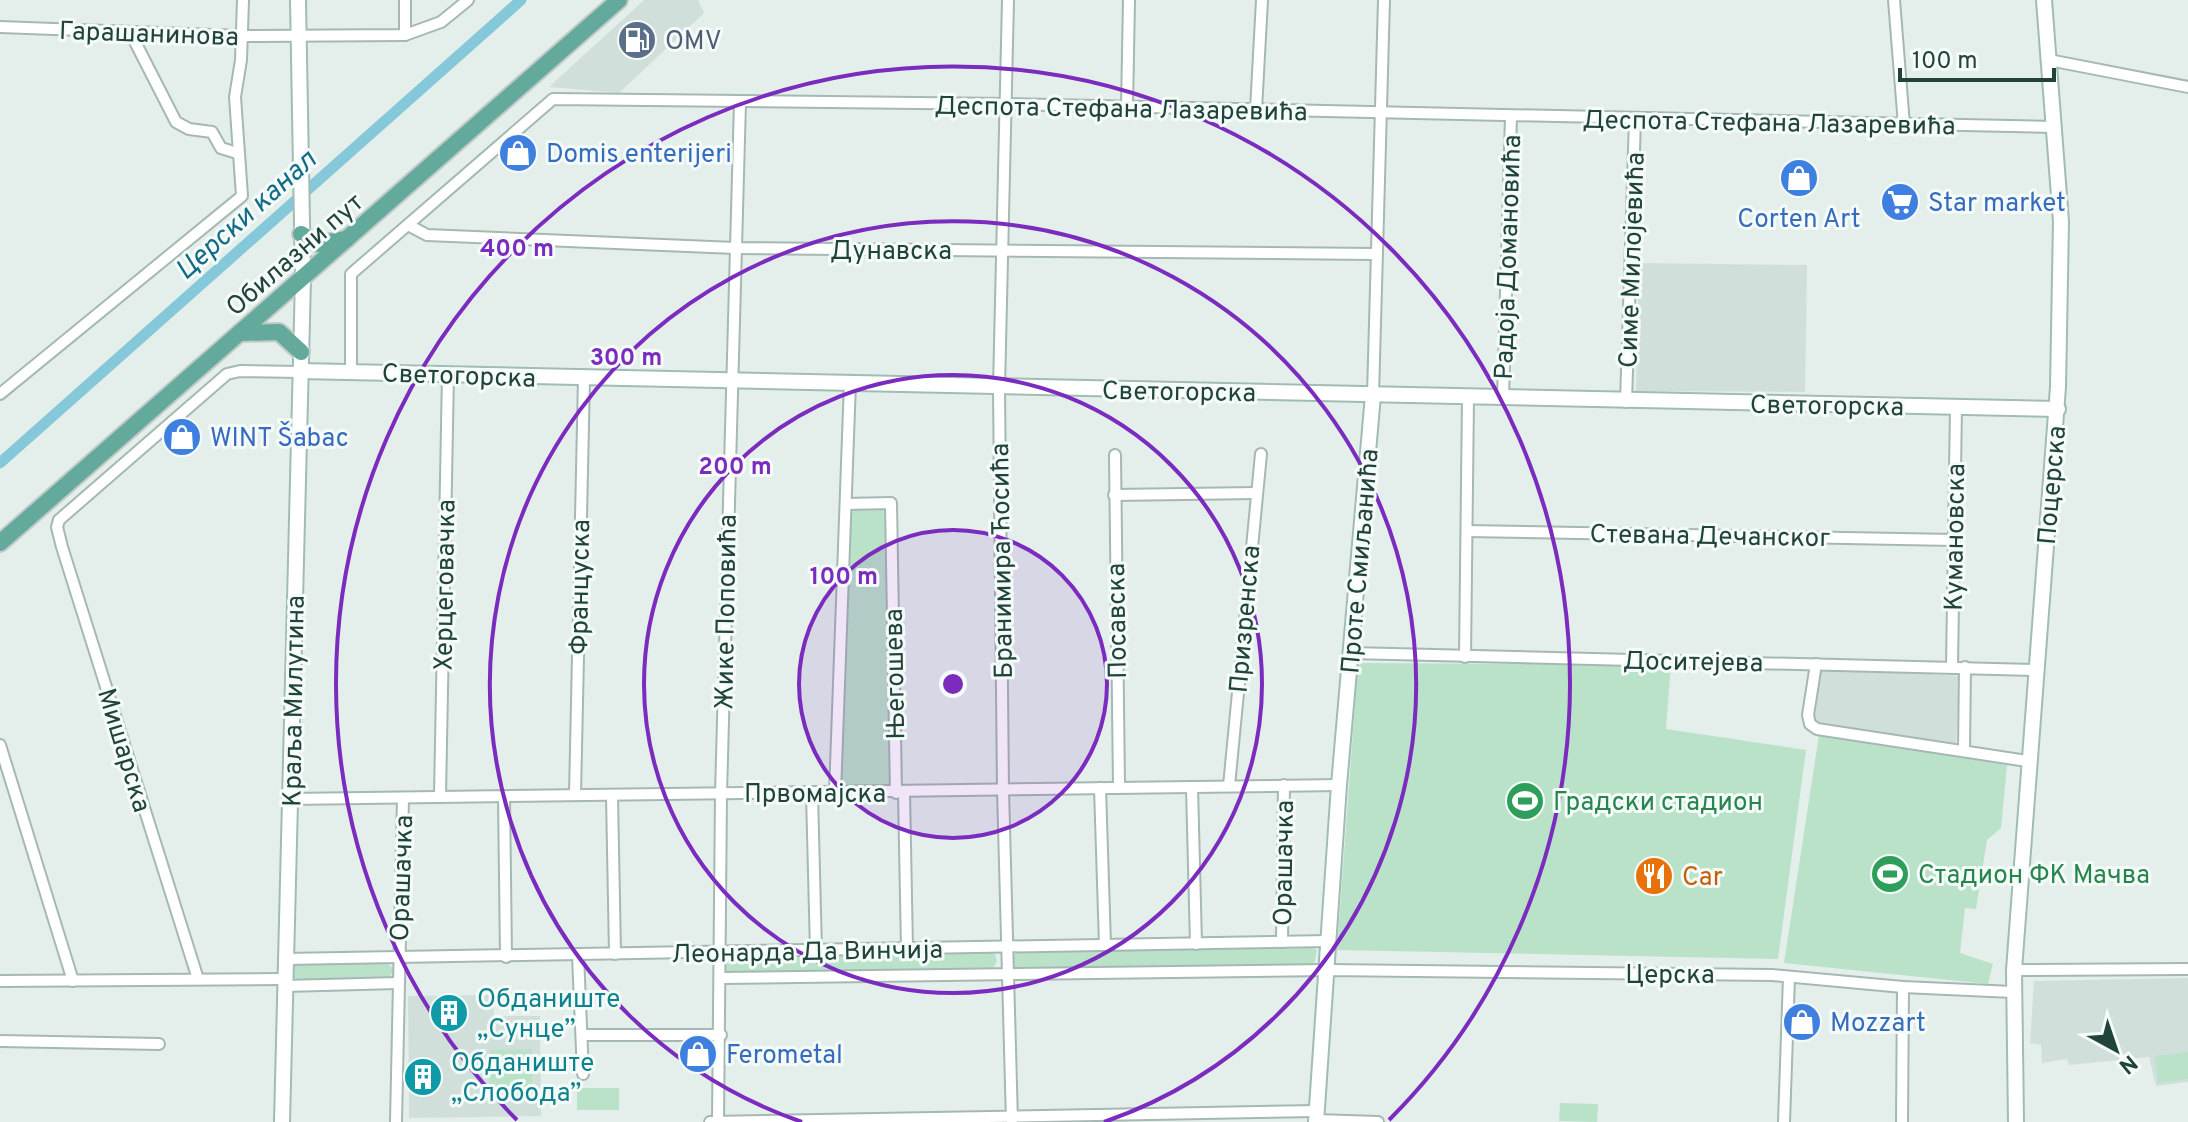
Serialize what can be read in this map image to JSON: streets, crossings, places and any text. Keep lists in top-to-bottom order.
{
  "streets": {
    "main road": ["Обилазни пут"],
    "street": [
      "Гарашанинова",
      "Деспота Стефана Лазаревића",
      "Дунавска",
      "Радоја Домановића",
      "Симе Милојевића",
      "Светогорска",
      "Поцерска",
      "Стевана Дечанског",
      "Кумановска",
      "Бранимира Ћосића",
      "Проте Смиљанића",
      "Херцеговачка",
      "Француска",
      "Жике Поповића",
      "Призренска",
      "Посавска",
      "Доситејева",
      "Његошева",
      "Краља Милутина",
      "Мишарска",
      "Првомајска",
      "Орашачка",
      "Леонарда Да Винчија",
      "Церска"
    ]
  },
  "crossings": [
    ["Гарашанинова", "Краља Милутина"],
    ["Деспота Стефана Лазаревића", "Дунавска"],
    ["Деспота Стефана Лазаревића", "Радоја Домановића"],
    ["Деспота Стефана Лазаревића", "Симе Милојевића"],
    ["Деспота Стефана Лазаревића", "Светогорска"],
    ["Деспота Стефана Лазаревића", "Поцерска"],
    ["Деспота Стефана Лазаревића", "Бранимира Ћосића"],
    ["Деспота Стефана Лазаревића", "Проте Смиљанића"],
    ["Деспота Стефана Лазаревића", "Жике Поповића"],
    ["Дунавска", "Бранимира Ћосића"],
    ["Дунавска", "Проте Смиљанића"],
    ["Дунавска", "Жике Поповића"],
    ["Обилазни пут", "Краља Милутина"],
    ["Радоја Домановића", "Светогорска"],
    ["Радоја Домановића", "Стевана Дечанског"],
    ["Радоја Домановића", "Доситејева"],
    ["Симе Милојевића", "Светогорска"],
    ["Светогорска", "Поцерска"],
    ["Светогорска", "Кумановска"],
    ["Светогорска", "Бранимира Ћосића"],
    ["Светогорска", "Проте Смиљанића"],
    ["Светогорска", "Херцеговачка"],
    ["Светогорска", "Француска"],
    ["Светогорска", "Жике Поповића"],
    ["Светогорска", "Његошева"],
    ["Светогорска", "Краља Милутина"],
    ["Поцерска", "Доситејева"],
    ["Поцерска", "Церска"],
    ["Стевана Дечанског", "Кумановска"],
    ["Кумановска", "Доситејева"],
    ["Бранимира Ћосића", "Првомајска"],
    ["Бранимира Ћосића", "Леонарда Да Винчија"],
    ["Проте Смиљанића", "Доситејева"],
    ["Проте Смиљанића", "Првомајска"],
    ["Проте Смиљанића", "Леонарда Да Винчија"],
    ["Проте Смиљанића", "Церска"],
    ["Херцеговачка", "Првомајска"],
    ["Француска", "Првомајска"],
    ["Жике Поповића", "Првомајска"],
    ["Жике Поповића", "Леонарда Да Винчија"],
    ["Призренска", "Првомајска"],
    ["Посавска", "Првомајска"],
    ["Његошева", "Првомајска"],
    ["Краља Милутина", "Првомајска"],
    ["Краља Милутина", "Леонарда Да Винчија"],
    ["Првомајска", "Орашачка"],
    ["Орашачка", "Леонарда Да Винчија"],
    ["Леонарда Да Винчија", "Церска"]
  ],
  "water": ["Церски канал"],
  "places": {
    "fuel station": ["OMV"],
    "shop": [
      "Domis enterijeri",
      "Corten Art",
      "WINT Šabac",
      "Mozzart",
      "Ferometal"
    ],
    "supermarket": ["Star market"],
    "sports": ["Градски стадион", "Стадион ФК Мачва"],
    "restaurant": ["Car"],
    "building": ["Обданиште „Сунце”", "Обданиште „Слобода”"]
  },
  "scale_bar": "100 m",
  "north": "bottom right",
  "rings": [
    "400 m",
    "300 m",
    "200 m",
    "100 m"
  ]
}
